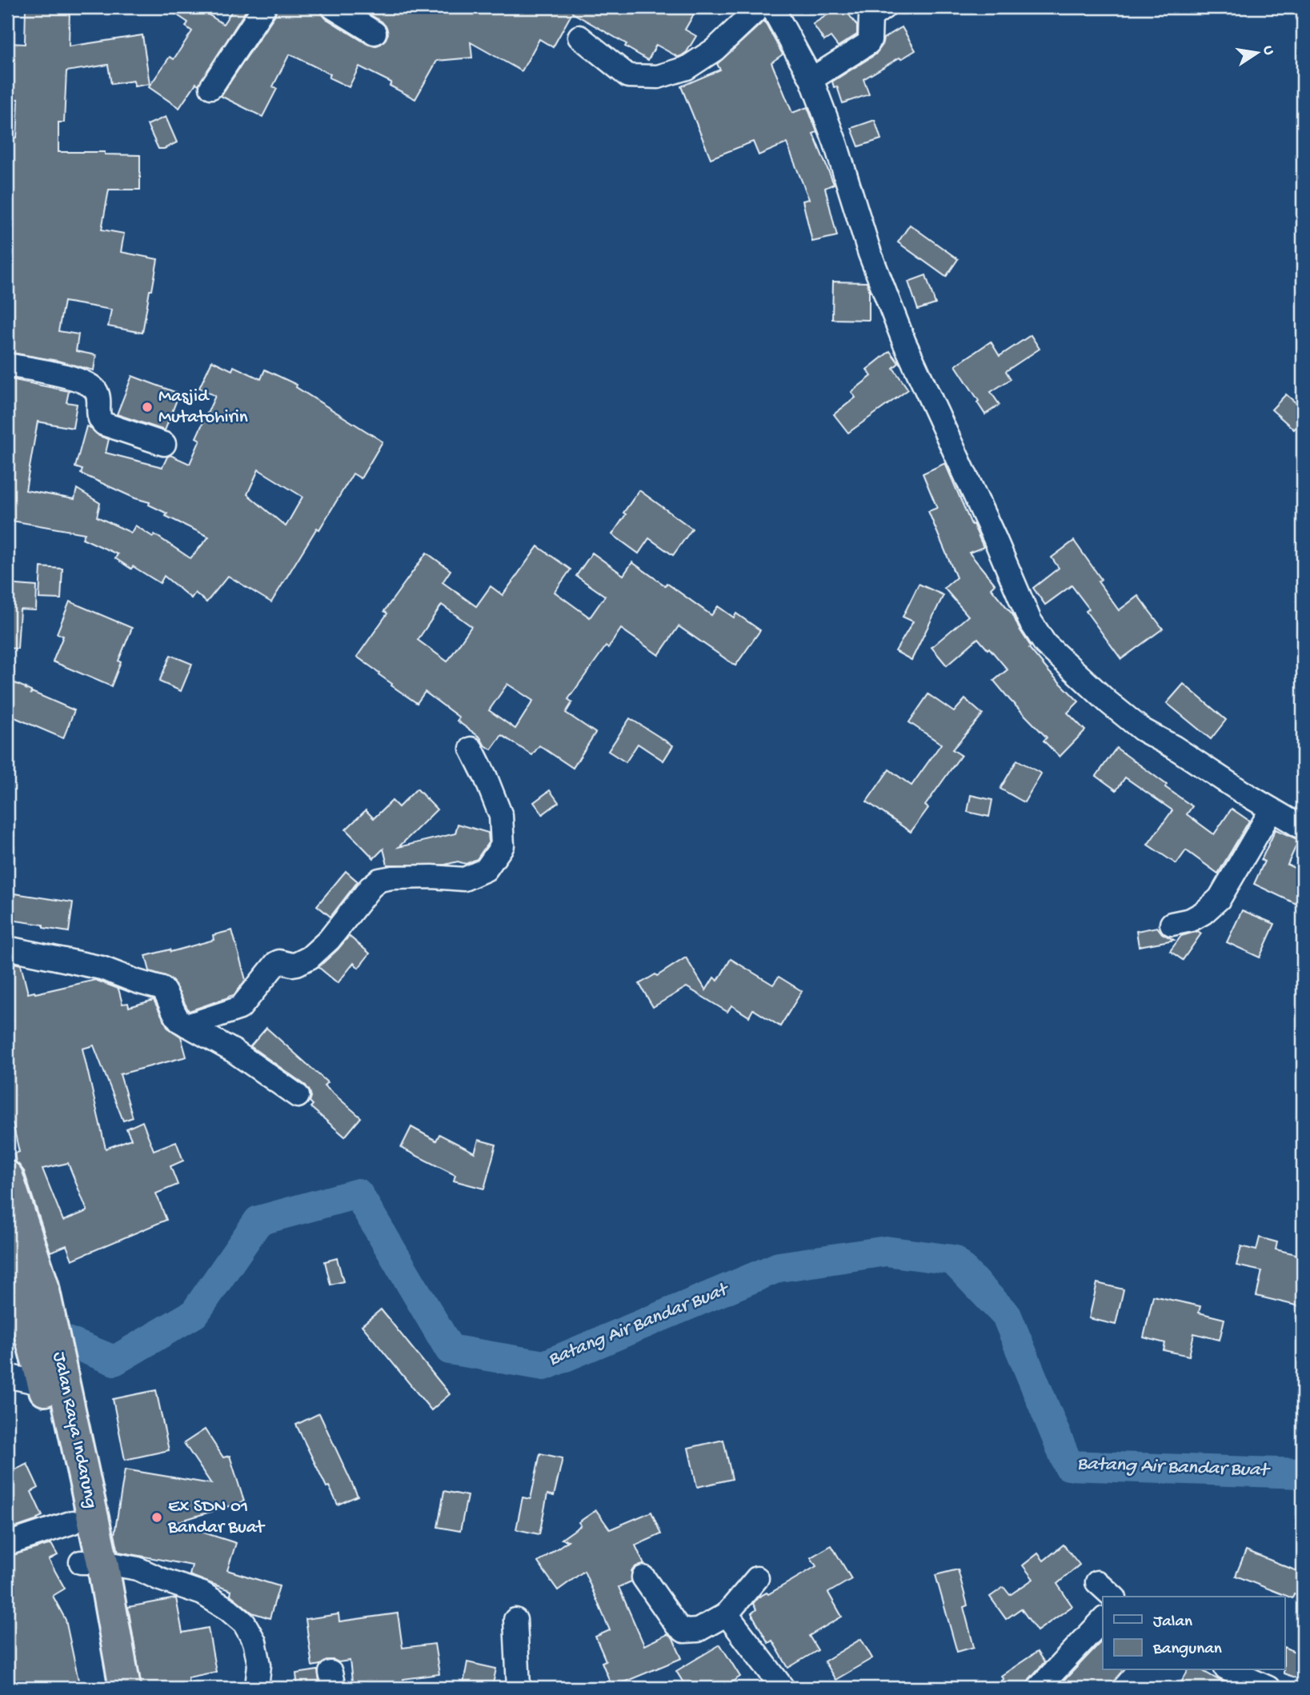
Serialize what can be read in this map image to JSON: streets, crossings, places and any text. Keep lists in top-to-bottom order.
{
  "streets": {
    "highway": ["Jalan Raya Indarung"]
  },
  "water": ["Batang Air Bandar Buat"],
  "places": ["Masjid Mutatohirin", "Ex SDN 01 Bandar Buat"],
  "legend": ["Jalan", "Bangunan"],
  "north": "right"
}
